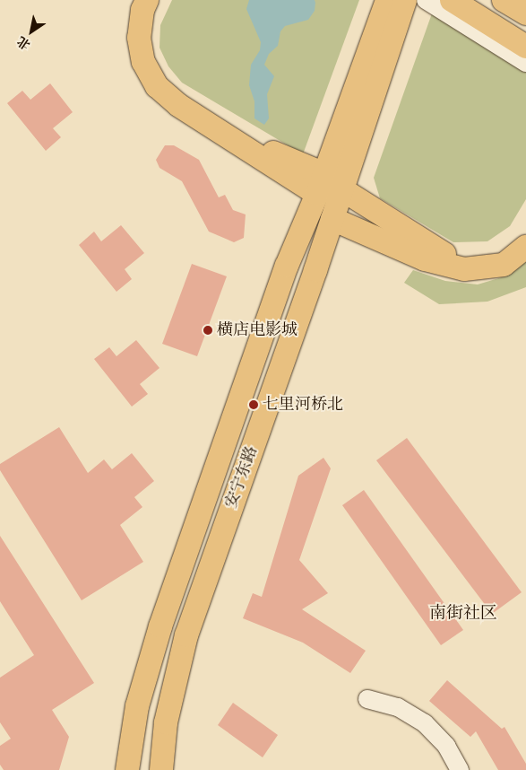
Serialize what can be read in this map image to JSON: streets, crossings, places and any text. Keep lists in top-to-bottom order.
{
  "streets": {
    "main road": ["安宁东路"]
  },
  "districts": ["南街社区"],
  "places": ["横店电影城", "七里河桥北"],
  "north": "bottom left"
}
